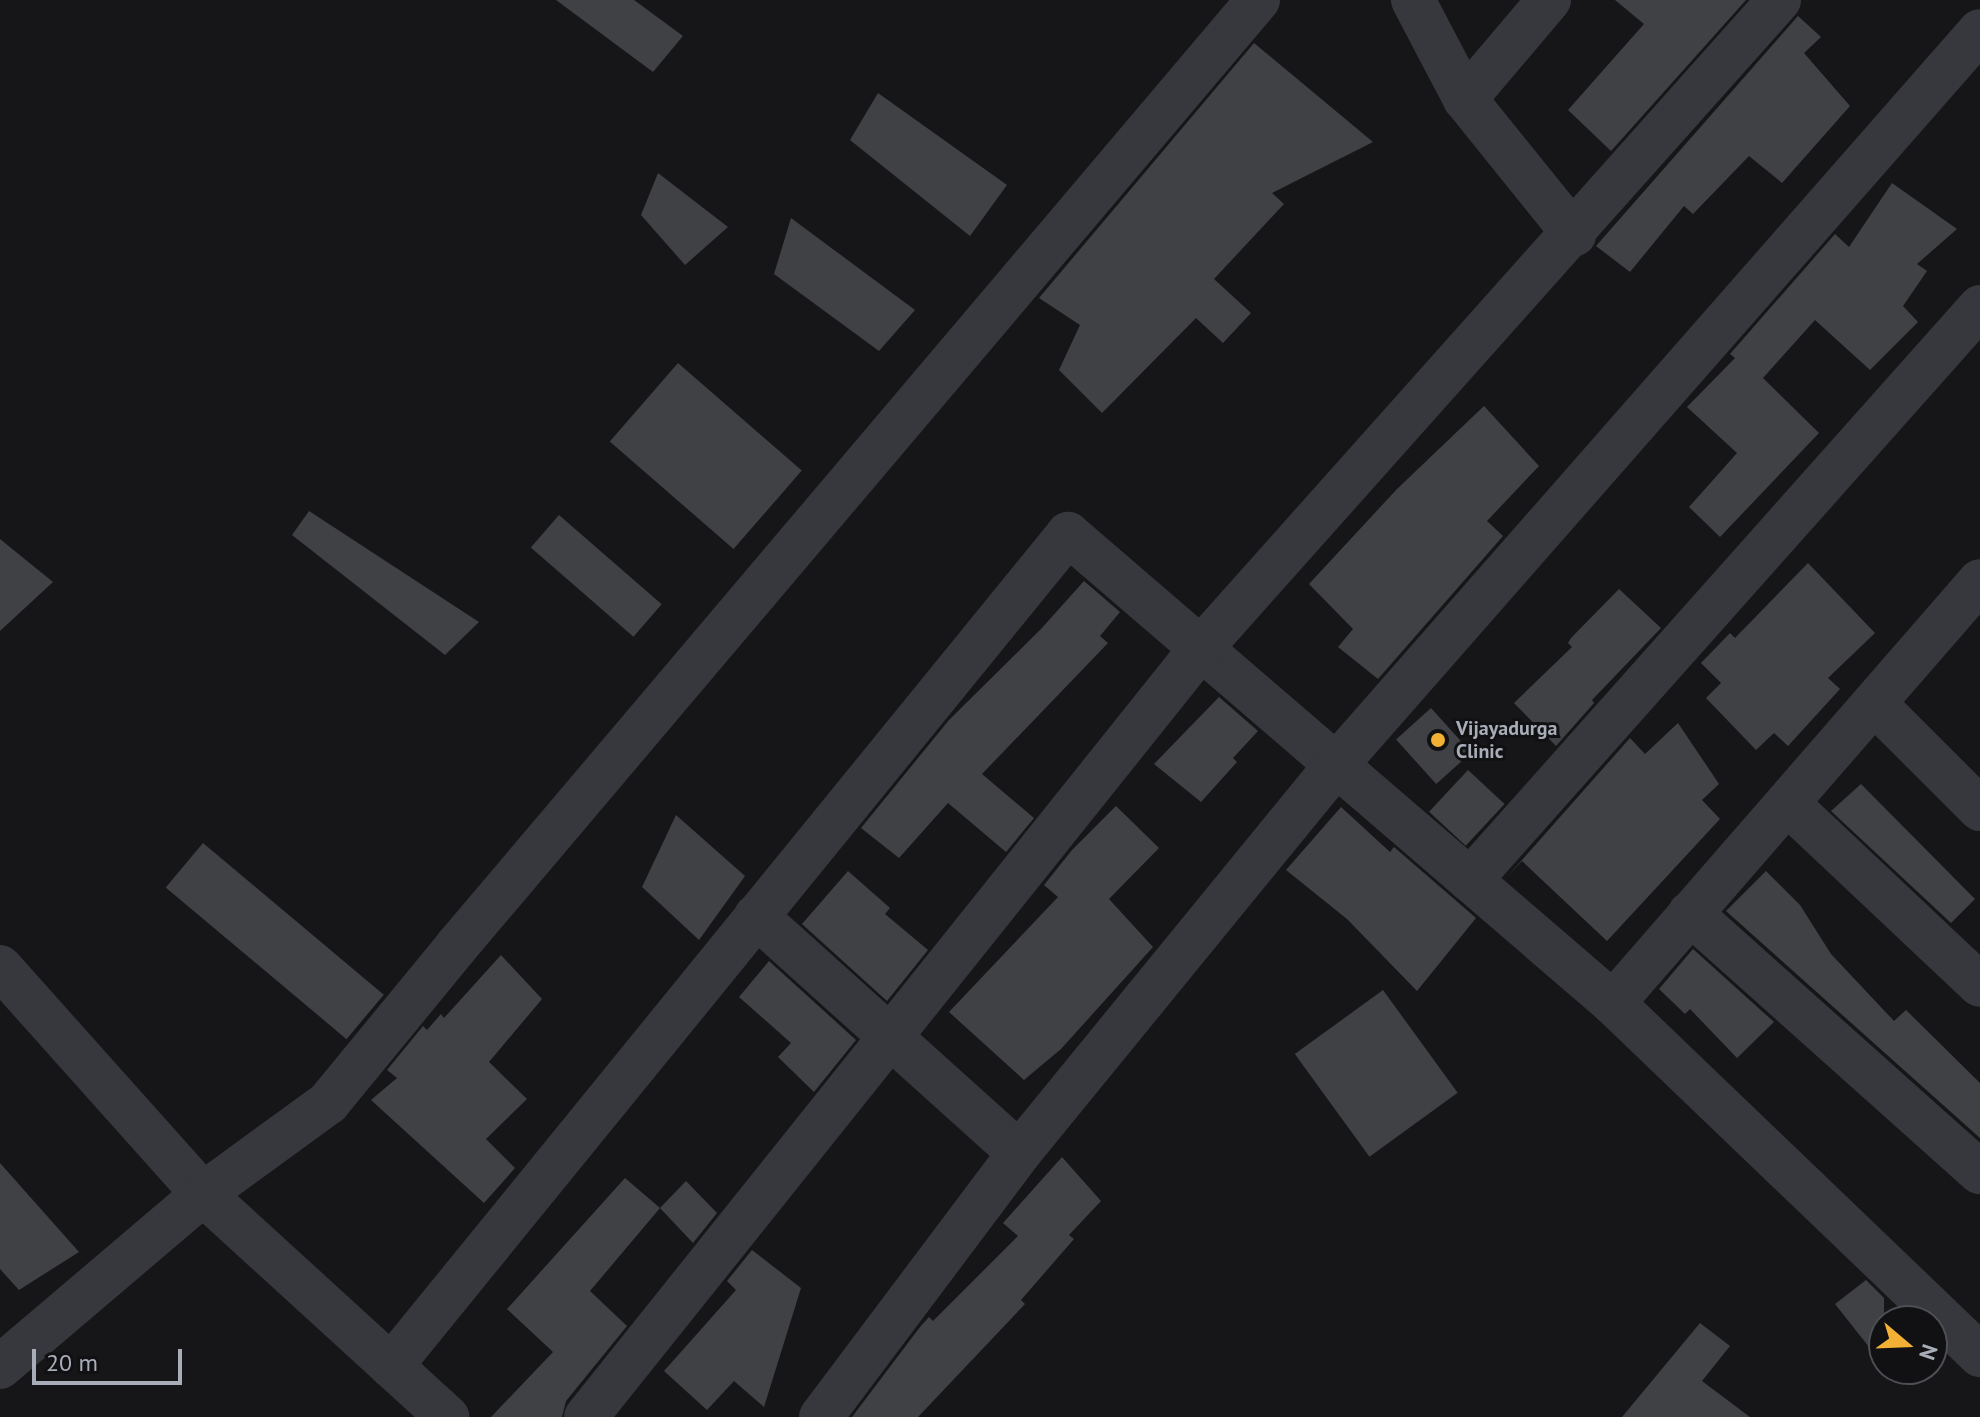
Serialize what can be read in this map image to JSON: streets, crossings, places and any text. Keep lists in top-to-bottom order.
{
  "places": ["Vijayadurga Clinic"],
  "scale_bar": "20 m",
  "north": "right"
}
